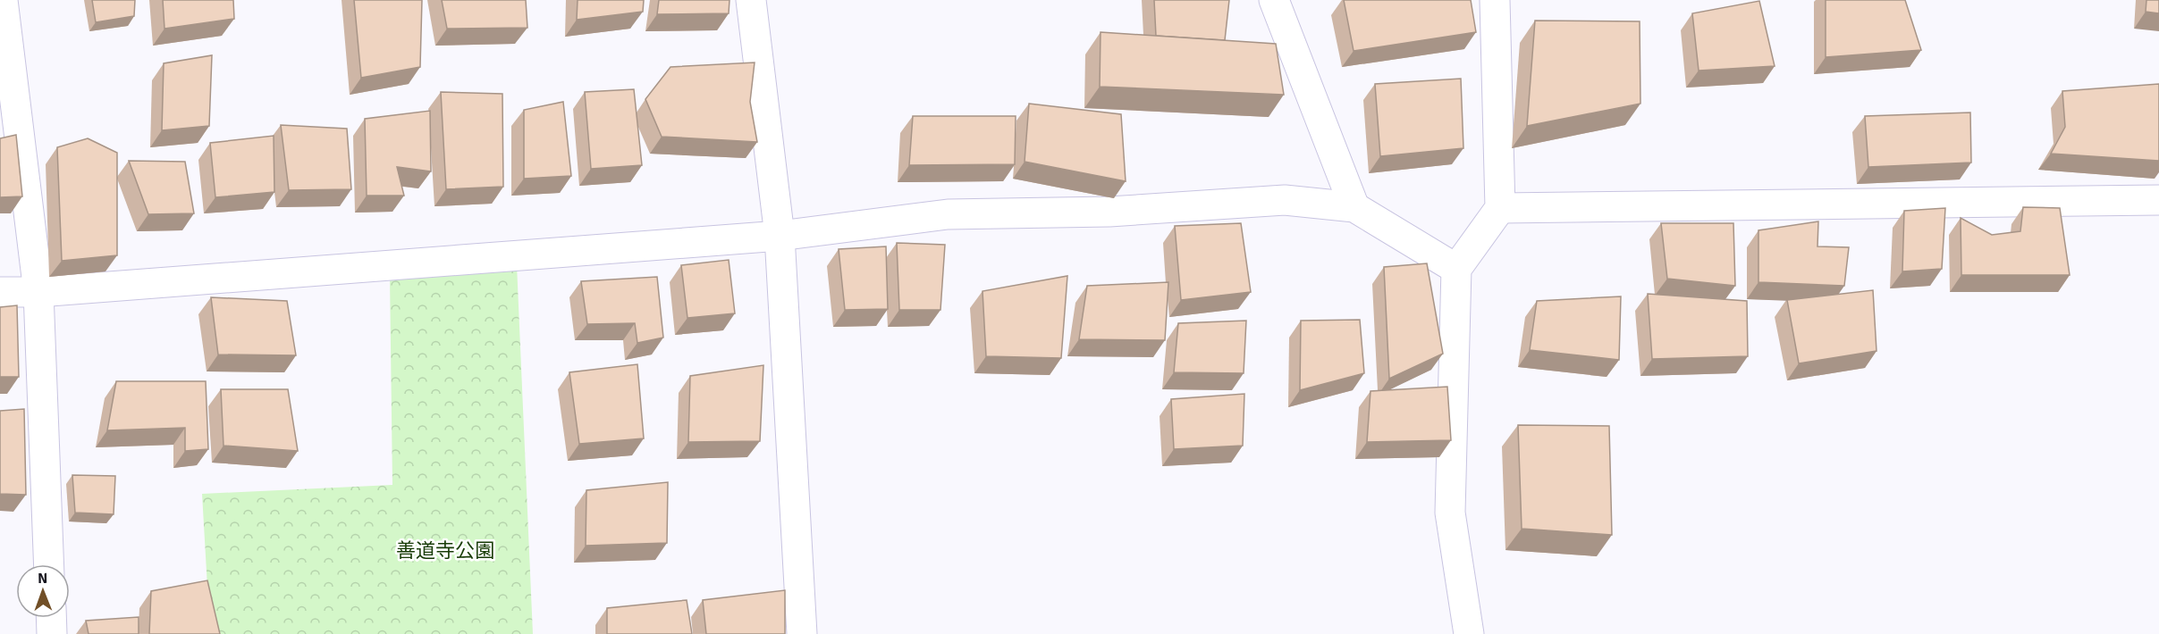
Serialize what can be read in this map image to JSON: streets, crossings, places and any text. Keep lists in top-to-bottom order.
{
  "parks": ["善道寺公園"],
  "north": "top"
}
